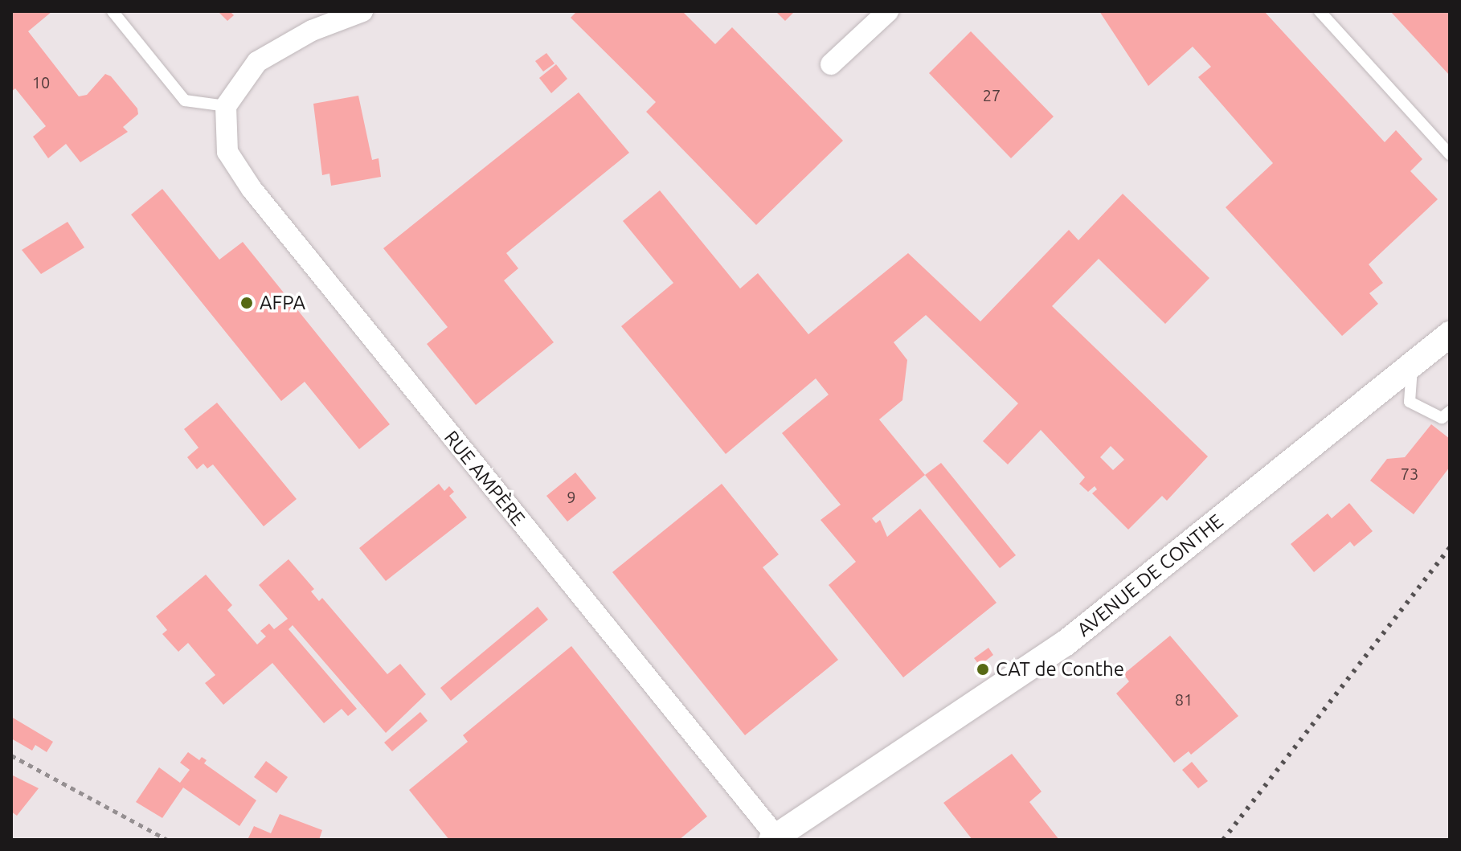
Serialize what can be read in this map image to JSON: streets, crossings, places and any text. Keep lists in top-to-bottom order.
{
  "streets": {
    "street": ["RUE AMPÈRE", "AVENUE DE CONTHE"]
  },
  "crossings": [
    ["RUE AMPÈRE", "AVENUE DE CONTHE"]
  ],
  "places": ["AFPA", "CAT de Conthe"],
  "house_numbers": [
    "10",
    "27",
    "73",
    "9",
    "81"
  ]
}
